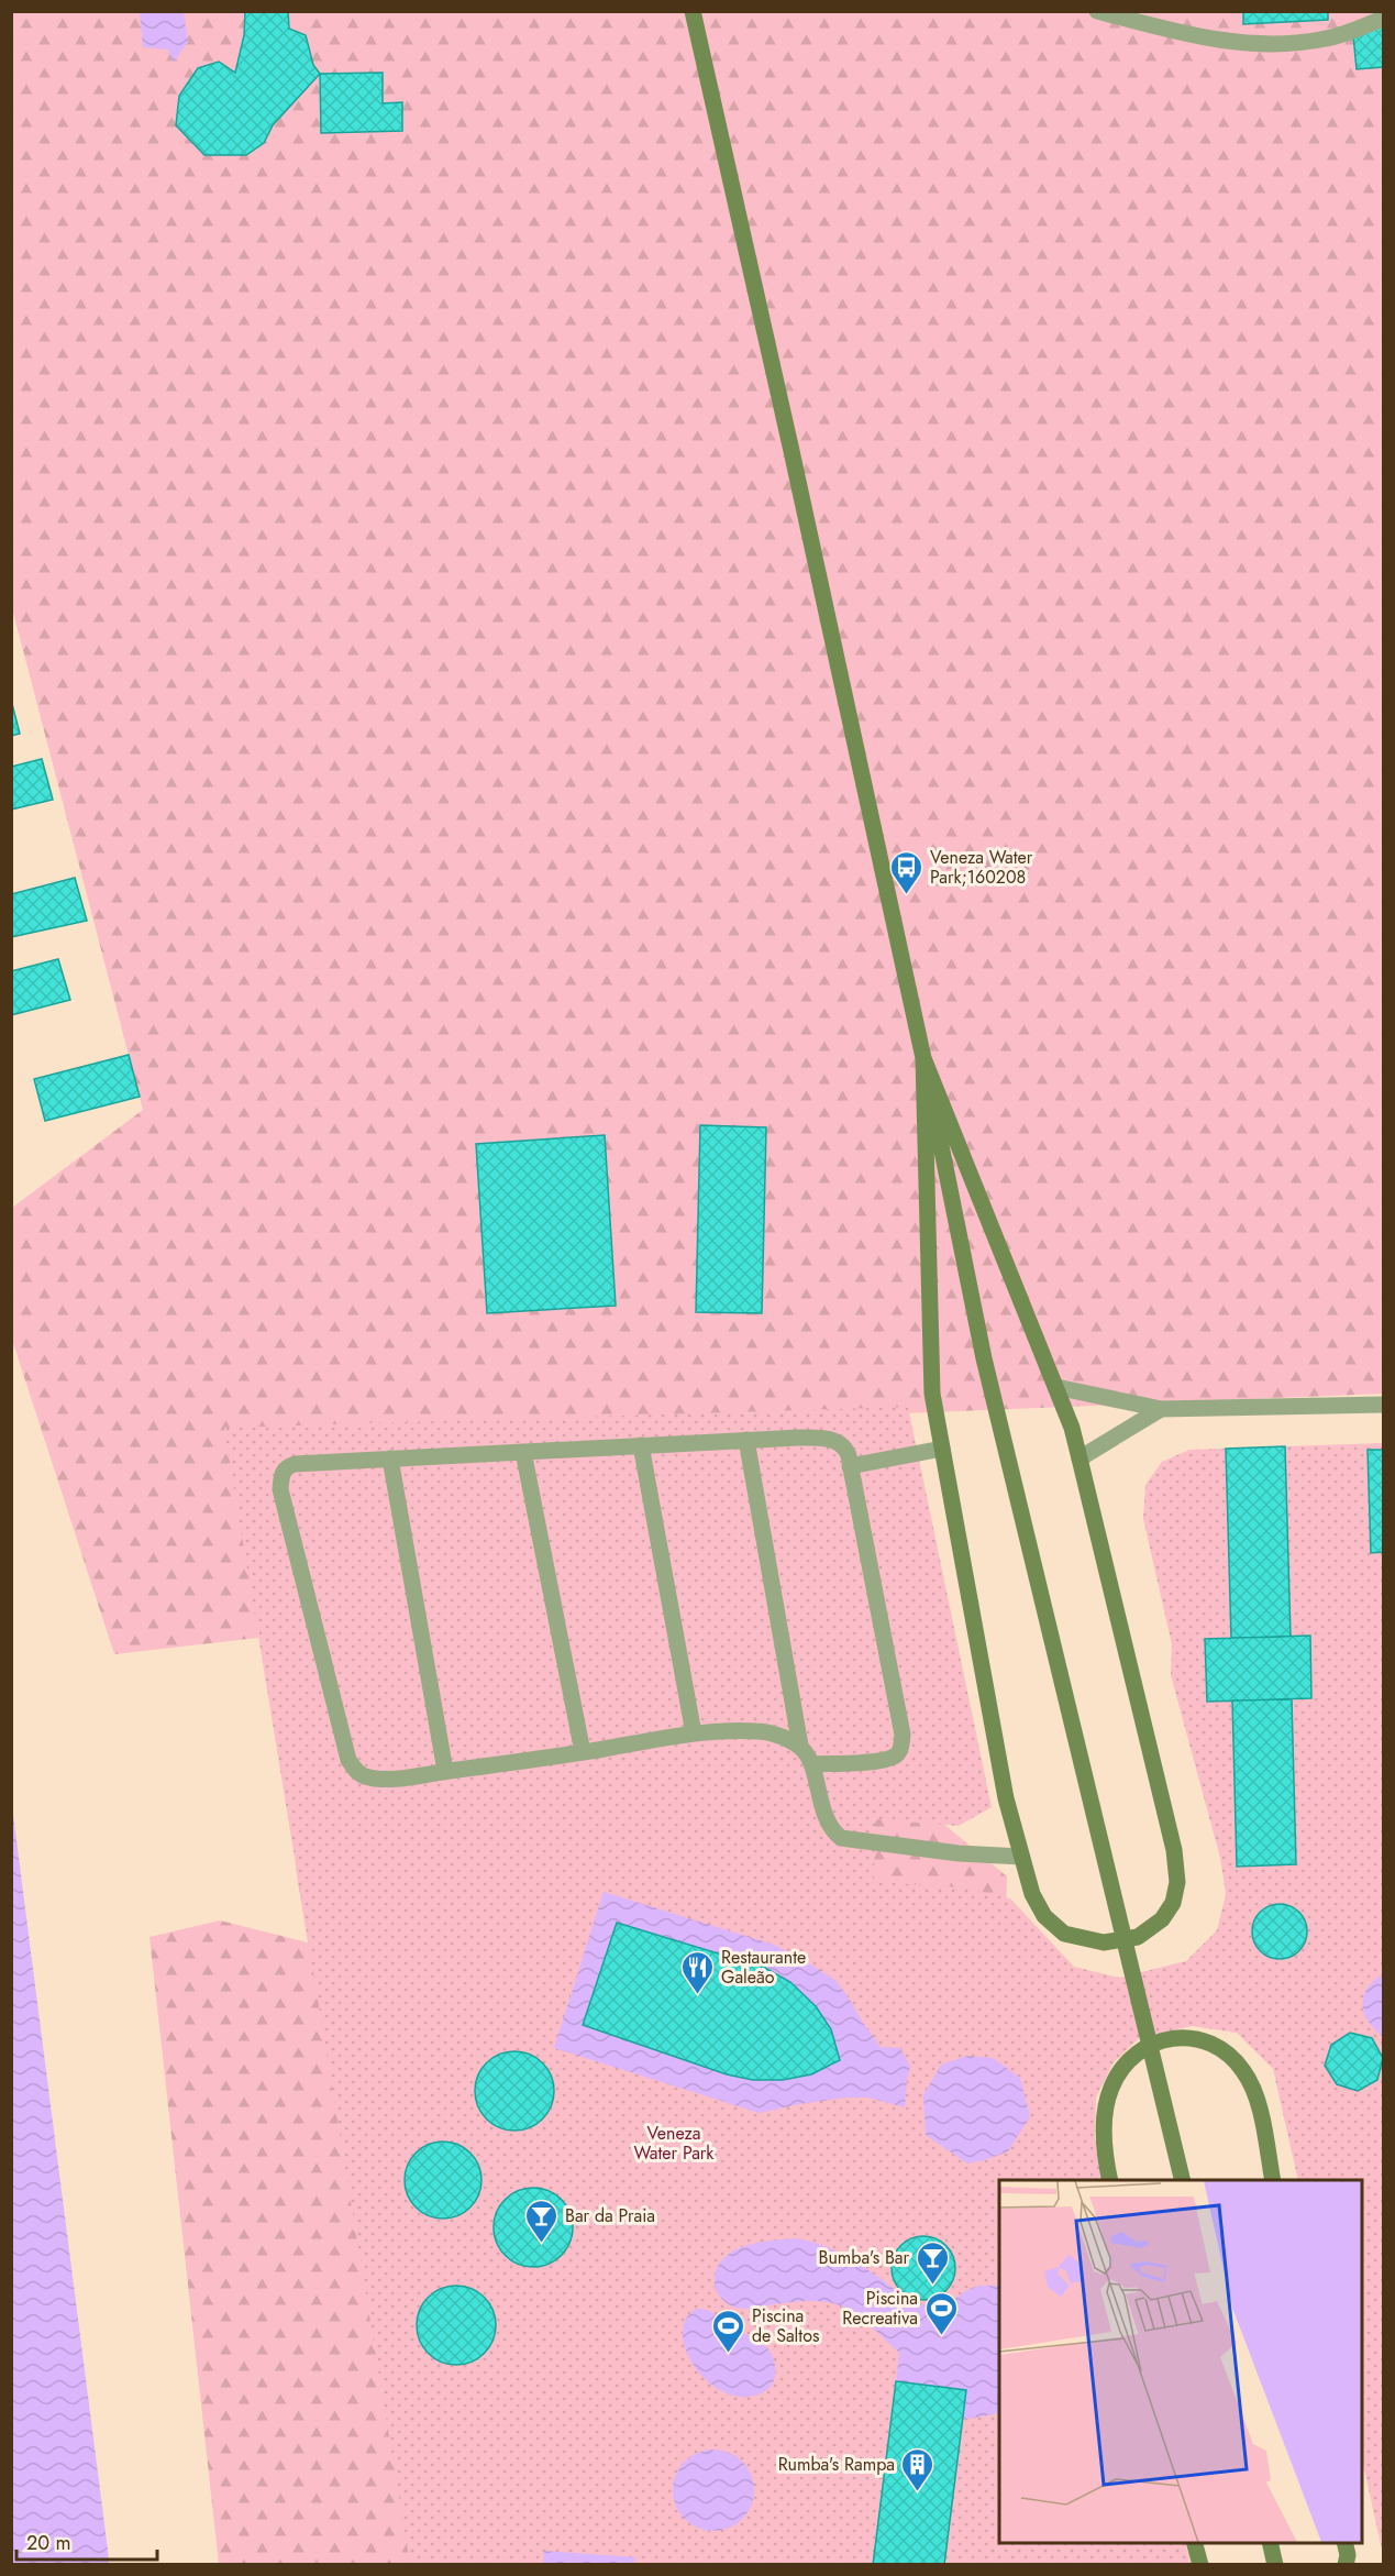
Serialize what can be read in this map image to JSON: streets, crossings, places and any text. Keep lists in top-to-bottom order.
{
  "parks": ["Veneza Water Park"],
  "places": {
    "bus stop": ["Veneza Water Park;160208"],
    "restaurant": ["Restaurante Galeão"],
    "bar": ["Bar da Praia", "Bumba's Bar"],
    "sports": ["Piscina Recreativa", "Piscina de Saltos"],
    "building": ["Rumba's Rampa"]
  },
  "scale_bar": "20 m"
}
